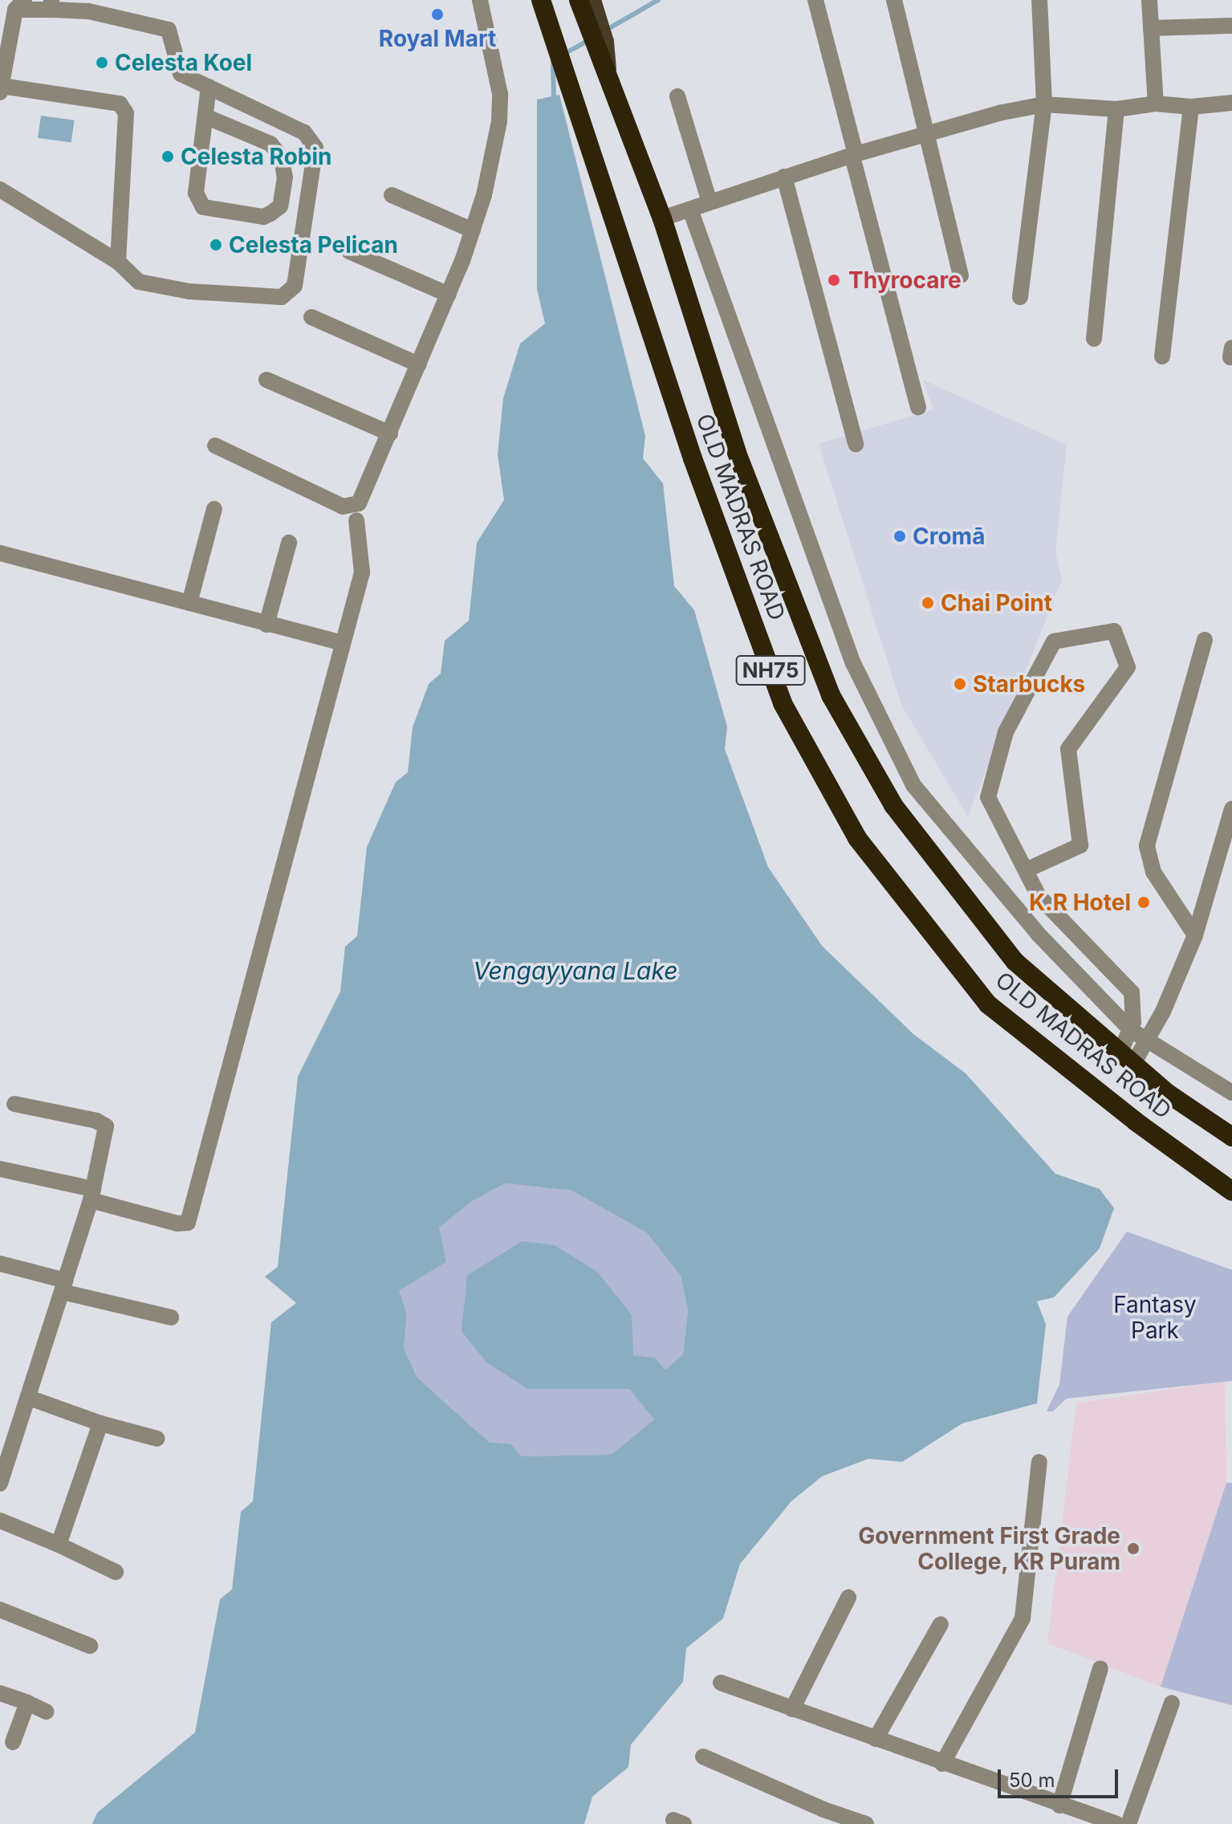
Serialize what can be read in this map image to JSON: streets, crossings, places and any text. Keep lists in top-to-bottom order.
{
  "streets": {
    "highway": ["OLD MADRAS ROAD", "NH75"]
  },
  "water": ["Vengayyana Lake"],
  "parks": ["Fantasy Park"],
  "places": [
    "Royal Mart",
    "Celesta Koel",
    "Celesta Robin",
    "Celesta Pelican",
    "Thyrocare",
    "Cromā",
    "Chai Point",
    "Starbucks",
    "K.R Hotel",
    "Government First Grade College, KR Puram"
  ],
  "scale_bar": "50 m"
}
